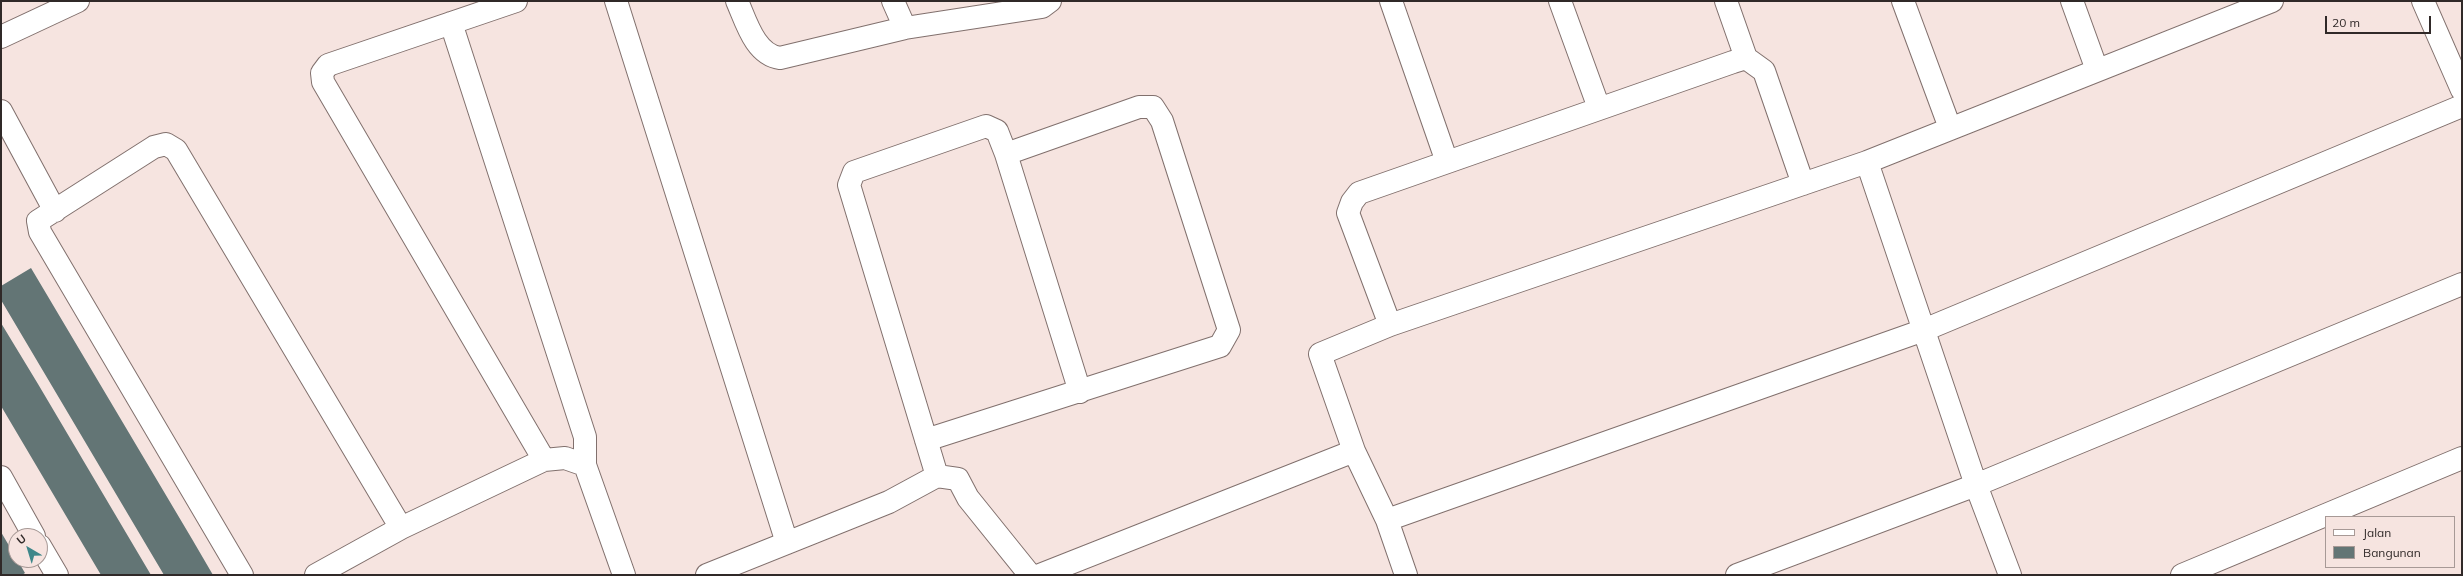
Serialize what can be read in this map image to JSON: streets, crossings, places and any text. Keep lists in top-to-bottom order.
{
  "legend": ["Jalan", "Bangunan"],
  "scale_bar": "20 m",
  "north": "top left"
}
